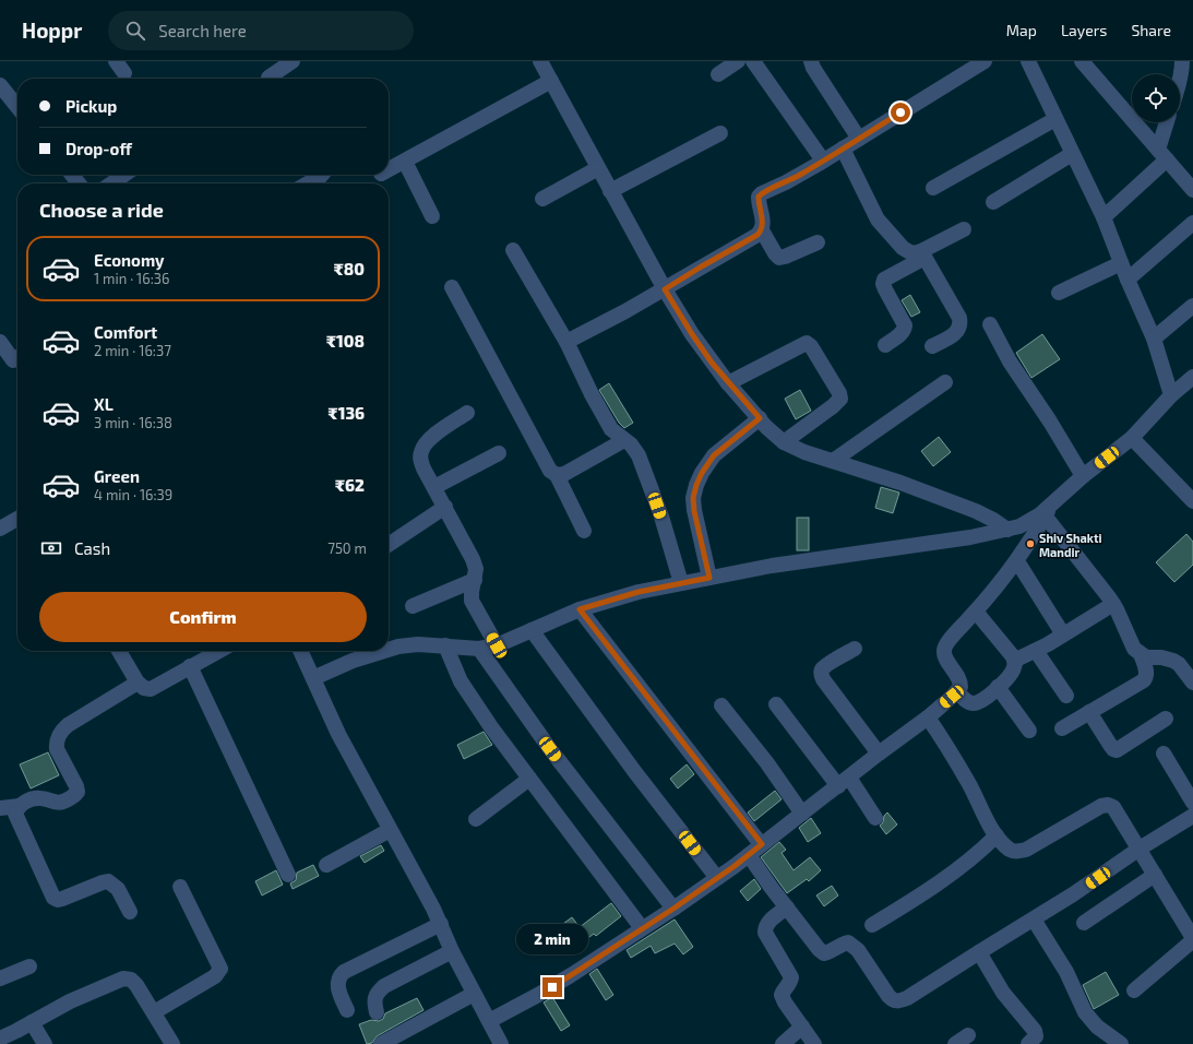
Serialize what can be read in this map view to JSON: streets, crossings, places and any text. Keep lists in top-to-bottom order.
{
  "places": ["Shiv Shakti Mandir"],
  "page": {
    "header": "Hoppr",
    "search": "Search here",
    "nav": ["Map", "Layers", "Share"],
    "banner": ["Pickup", "Drop-off"],
    "heading": "Choose a ride",
    "list": [
      {
        "name": "Economy",
        "note": "1 min · 16:36",
        "value": "₹80"
      },
      {
        "name": "Comfort",
        "note": "2 min · 16:37",
        "value": "₹108"
      },
      {
        "name": "XL",
        "note": "3 min · 16:38",
        "value": "₹136"
      },
      {
        "name": "Green",
        "note": "4 min · 16:39",
        "value": "₹62"
      }
    ],
    "pay": ["Cash", "750 m"],
    "buttons": "Confirm",
    "bubble": "2 min"
  }
}
